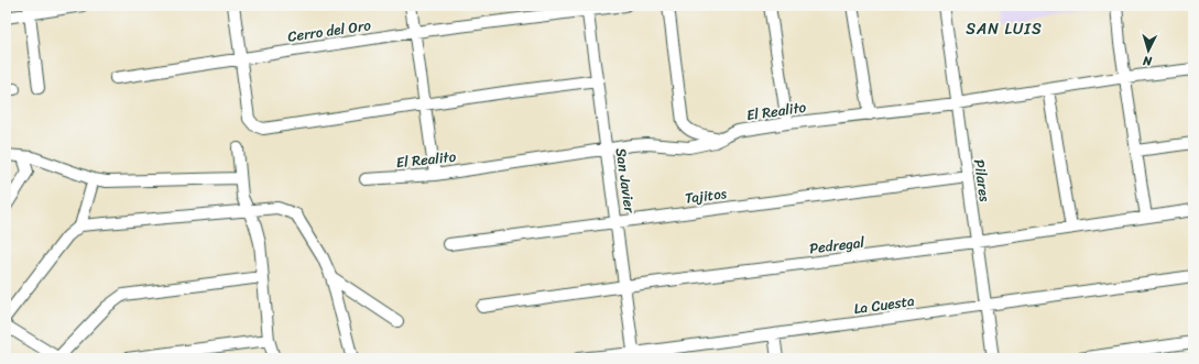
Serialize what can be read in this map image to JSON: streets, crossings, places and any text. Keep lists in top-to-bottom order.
{
  "streets": {
    "street": [
      "Cerro del Oro",
      "El Realito",
      "San Javier",
      "Pilares",
      "Tajitos",
      "Pedregal",
      "La Cuesta"
    ]
  },
  "crossings": [
    ["Cerro del Oro", "San Javier"],
    ["El Realito", "San Javier"],
    ["El Realito", "Pilares"],
    ["San Javier", "Tajitos"],
    ["San Javier", "Pedregal"],
    ["San Javier", "La Cuesta"],
    ["Pilares", "Tajitos"],
    ["Pilares", "Pedregal"],
    ["Pilares", "La Cuesta"]
  ],
  "districts": ["SAN LUIS"],
  "north": "bottom"
}
